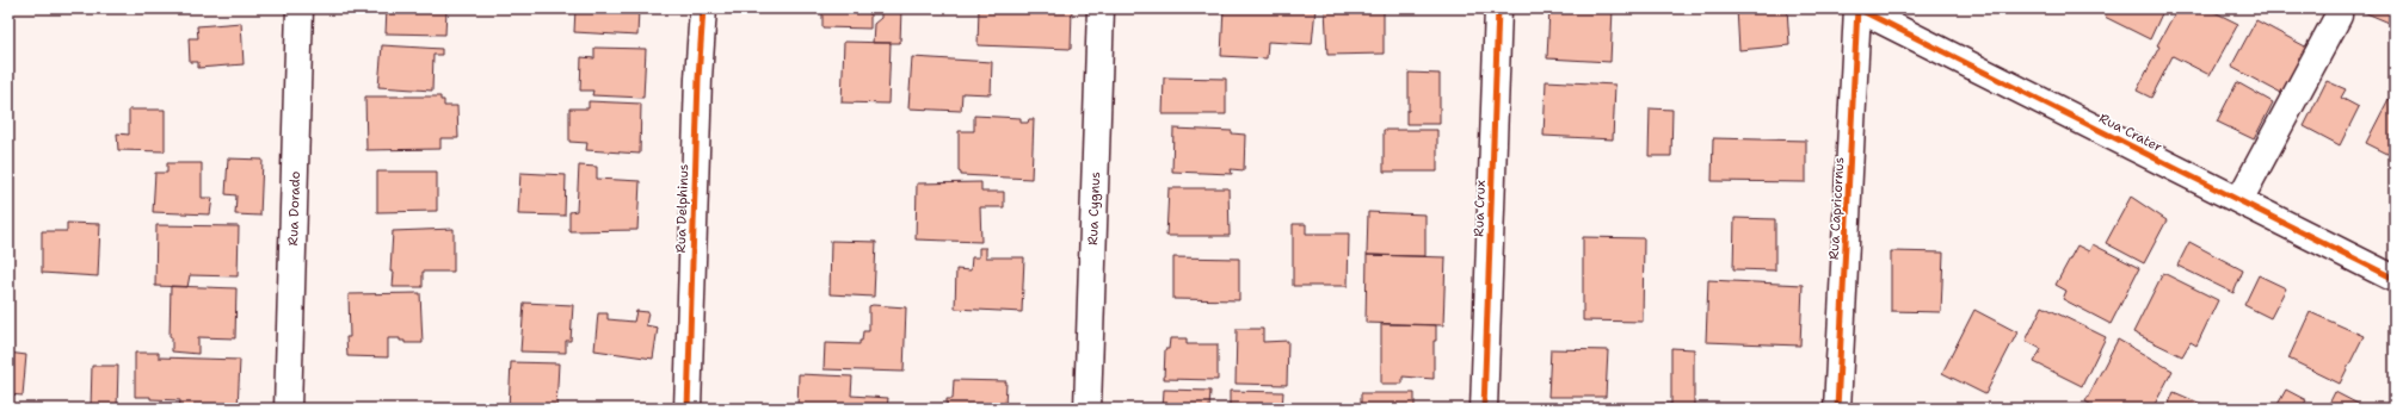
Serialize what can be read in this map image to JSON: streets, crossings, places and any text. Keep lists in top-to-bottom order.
{
  "streets": {
    "street": [
      "Rua Crater",
      "Rua Dorado",
      "Rua Delphinus",
      "Rua Cygnus",
      "Rua Crux",
      "Rua Capricornus"
    ]
  },
  "crossings": [
    ["Rua Crater", "Rua Capricornus"]
  ]
}
